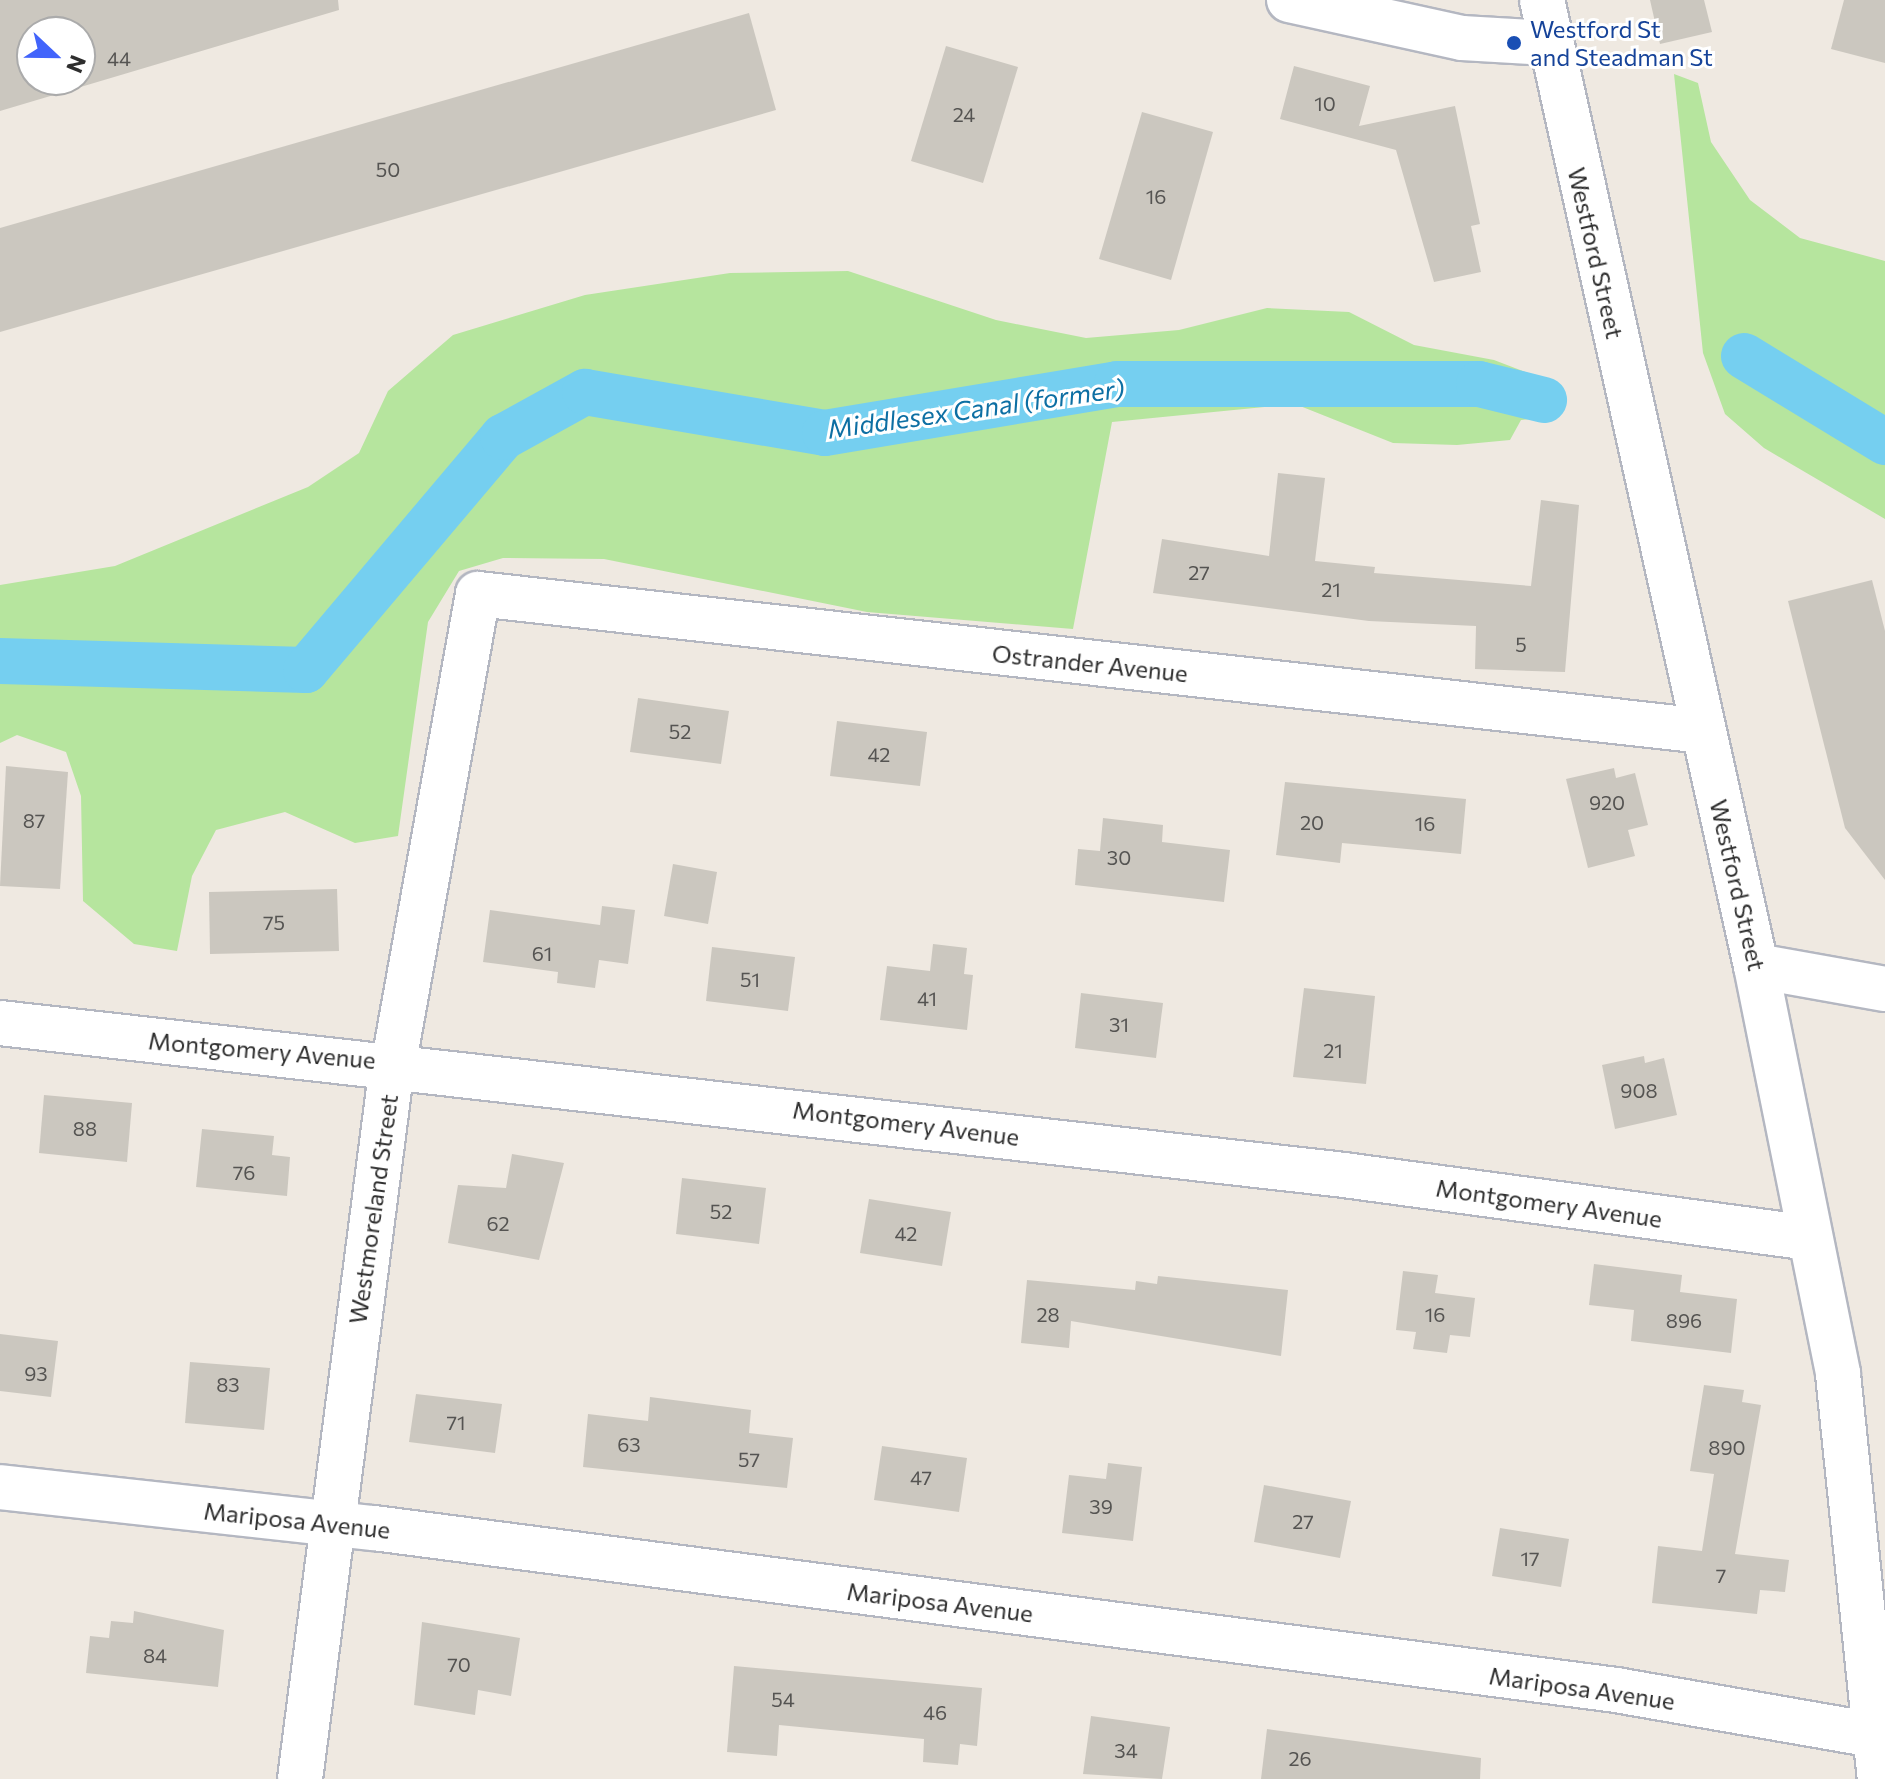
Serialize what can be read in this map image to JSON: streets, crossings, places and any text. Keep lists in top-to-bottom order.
{
  "streets": {
    "street": [
      "Westford Street",
      "Ostrander Avenue",
      "Montgomery Avenue",
      "Westmoreland Street",
      "Mariposa Avenue"
    ]
  },
  "crossings": [
    ["Westford Street", "Ostrander Avenue"],
    ["Westford Street", "Montgomery Avenue"],
    ["Westford Street", "Mariposa Avenue"],
    ["Ostrander Avenue", "Westmoreland Street"],
    ["Montgomery Avenue", "Westmoreland Street"],
    ["Westmoreland Street", "Mariposa Avenue"]
  ],
  "water": ["Middlesex Canal (former)"],
  "places": ["Westford St and Steadman St"],
  "house_numbers": [
    "44",
    "10",
    "24",
    "50",
    "16",
    "27",
    "21",
    "5",
    "52",
    "42",
    "920",
    "87",
    "20",
    "16",
    "30",
    "75",
    "61",
    "51",
    "41",
    "31",
    "21",
    "908",
    "88",
    "76",
    "52",
    "62",
    "42",
    "28",
    "16",
    "896",
    "93",
    "83",
    "71",
    "63",
    "890",
    "57",
    "47",
    "39",
    "27",
    "17",
    "7",
    "84",
    "70",
    "54",
    "46",
    "34",
    "26"
  ],
  "north": "right"
}
